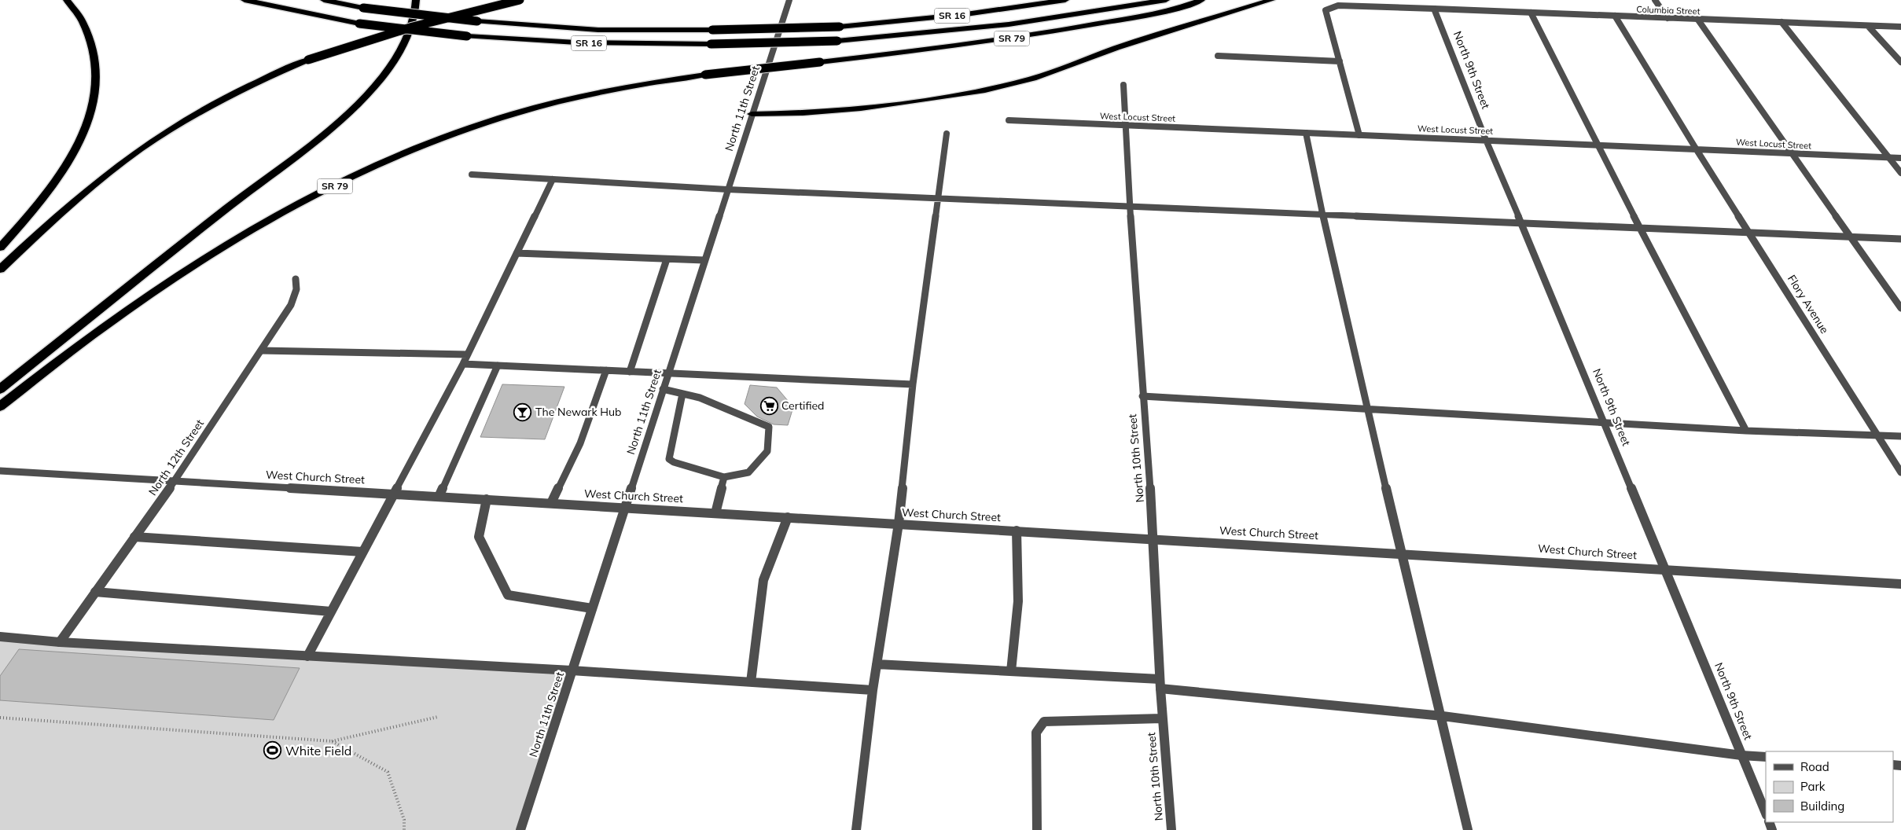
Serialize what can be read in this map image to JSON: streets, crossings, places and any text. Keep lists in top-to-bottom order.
{
  "streets": {
    "highway": ["SR 16", "SR 79"],
    "street": [
      "Columbia Street",
      "North 9th Street",
      "North 11th Street",
      "West Locust Street",
      "Flory Avenue",
      "North 12th Street",
      "North 10th Street",
      "West Church Street"
    ]
  },
  "crossings": [
    ["Columbia Street", "North 9th Street"],
    ["Columbia Street", "Flory Avenue"],
    ["North 9th Street", "West Locust Street"],
    ["North 9th Street", "West Church Street"],
    ["North 11th Street", "West Church Street"],
    ["West Locust Street", "Flory Avenue"],
    ["West Locust Street", "North 10th Street"],
    ["North 12th Street", "West Church Street"],
    ["North 10th Street", "West Church Street"]
  ],
  "places": {
    "supermarket": ["Certified"],
    "bar": ["The Newark Hub"],
    "sports": ["White Field"]
  },
  "legend": ["Road", "Park", "Building"]
}
